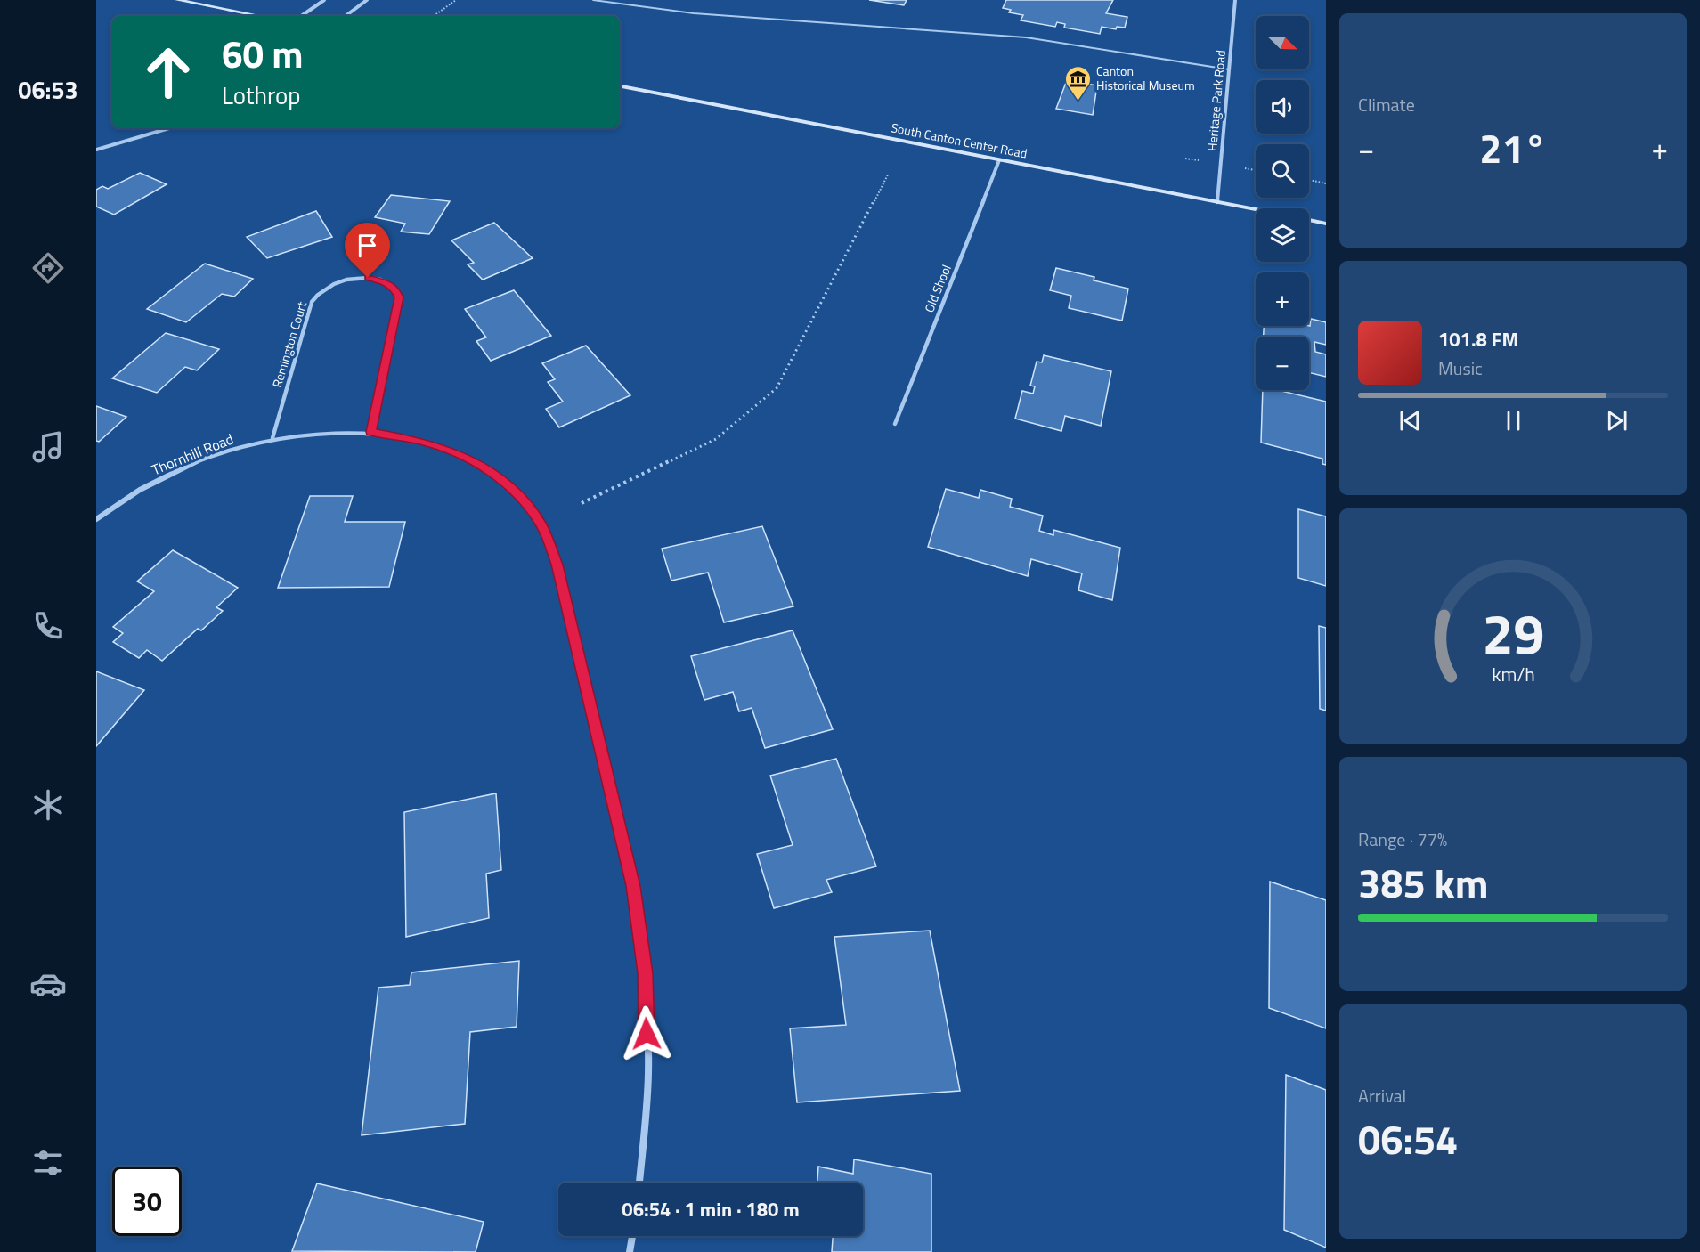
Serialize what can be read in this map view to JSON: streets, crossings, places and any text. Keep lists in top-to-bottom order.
{
  "streets": {
    "main road": ["South Canton Center Road"],
    "street": [
      "Heritage Park Road",
      "Old Shool",
      "Remington Court",
      "Thornhill Road"
    ]
  },
  "crossings": [
    ["Heritage Park Road", "South Canton Center Road"],
    ["South Canton Center Road", "Old Shool"],
    ["Remington Court", "Thornhill Road"]
  ],
  "places": {
    "museum": ["Canton Historical Museum"]
  },
  "north": "bottom right",
  "page": {
    "tabs": "06:53",
    "tile": [
      "Climate",
      ["Range · 77%", "385 km"],
      ["Arrival", "06:54"]
    ],
    "map_buttons": ["+", "−"],
    "turn": ["60 m", "Lothrop"],
    "heat": ["−", "21°", "+"],
    "song": ["101.8 FM", "Music"],
    "limit": "30",
    "trip": "06:54 · 1 min · 180 m",
    "gauge": ["29", "km/h"]
  }
}
